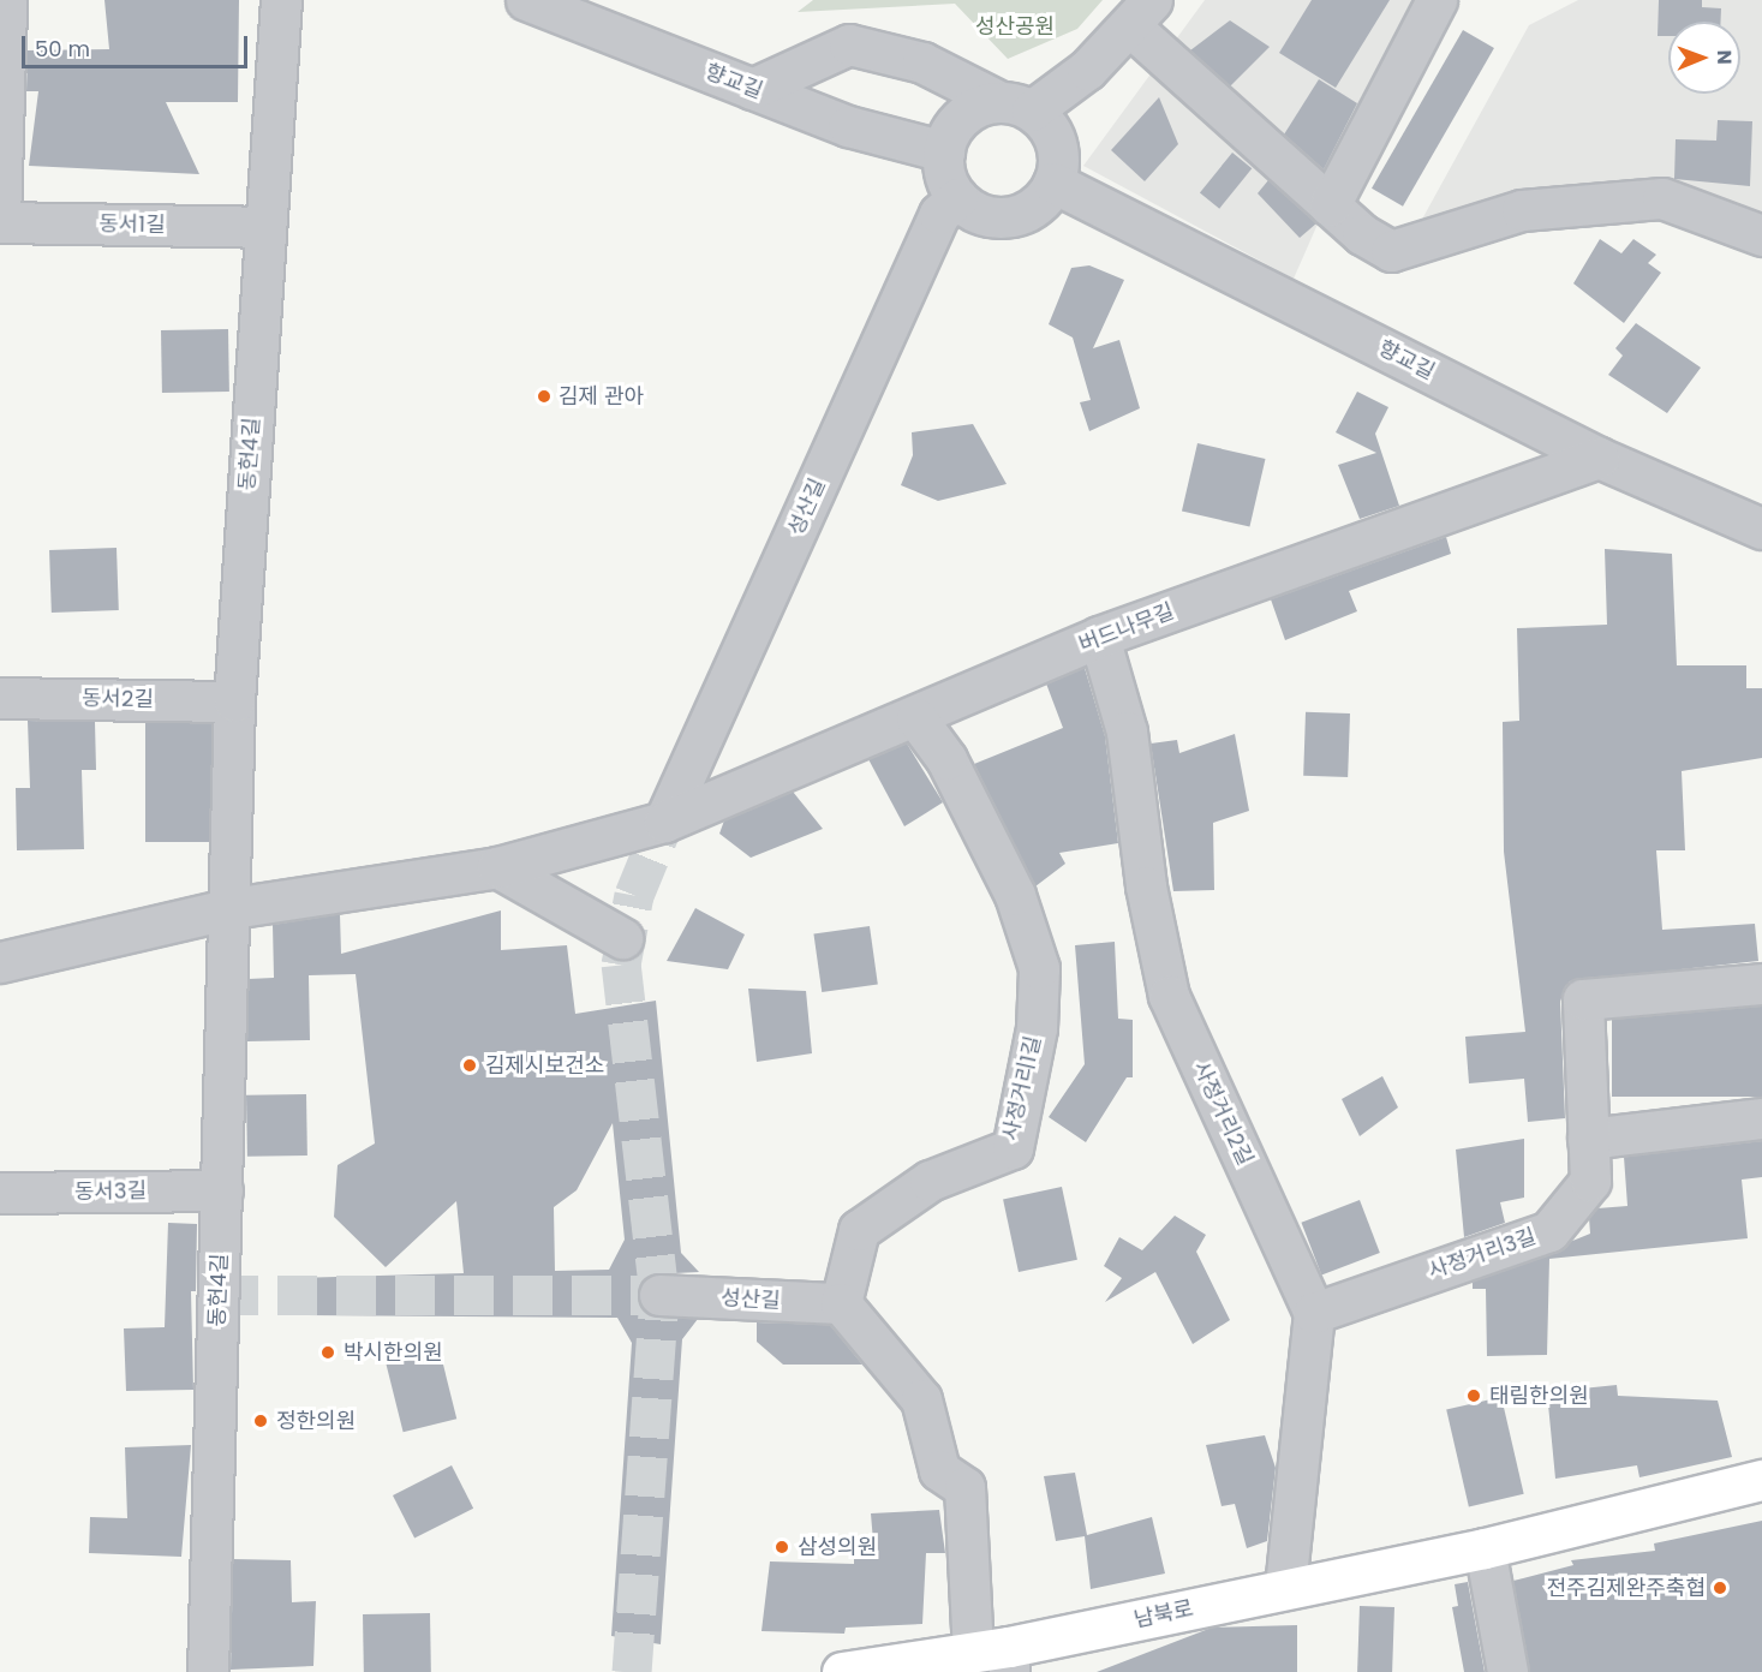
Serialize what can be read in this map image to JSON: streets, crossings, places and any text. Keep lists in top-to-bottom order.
{
  "streets": {
    "main road": ["남북로"],
    "street": [
      "향교길",
      "동서1길",
      "동헌4길",
      "성산길",
      "버드나무길",
      "동서2길",
      "사정거리1길",
      "사정거리2길",
      "동서3길",
      "사정거리3길"
    ]
  },
  "crossings": [
    ["향교길", "성산길"],
    ["향교길", "버드나무길"],
    ["동서1길", "동헌4길"],
    ["동헌4길", "동서2길"],
    ["동헌4길", "동서3길"],
    ["성산길", "버드나무길"],
    ["성산길", "사정거리1길"],
    ["버드나무길", "사정거리1길"],
    ["버드나무길", "사정거리2길"],
    ["사정거리2길", "사정거리3길"]
  ],
  "parks": ["성산공원"],
  "places": [
    "김제 관아",
    "김제시보건소",
    "박시한의원",
    "태림한의원",
    "정한의원",
    "삼성의원",
    "전주김제완주축협"
  ],
  "scale_bar": "50 m",
  "north": "right"
}
